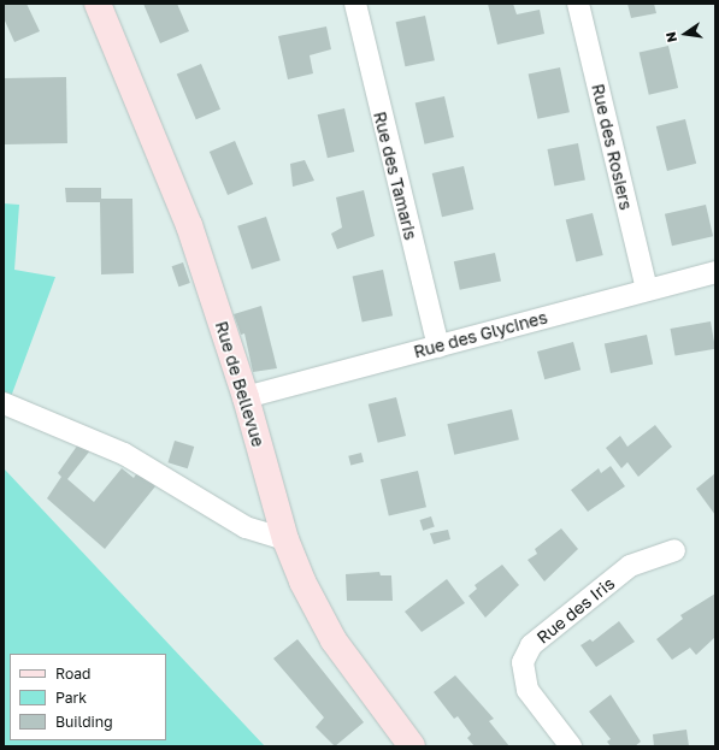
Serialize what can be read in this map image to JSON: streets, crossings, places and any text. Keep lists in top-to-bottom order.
{
  "streets": {
    "street": [
      "Rue des Rosiers",
      "Rue des Tamaris",
      "Rue des Glycines",
      "Rue de Bellevue",
      "Rue des Iris"
    ]
  },
  "crossings": [
    ["Rue des Rosiers", "Rue des Glycines"],
    ["Rue des Tamaris", "Rue des Glycines"],
    ["Rue des Glycines", "Rue de Bellevue"]
  ],
  "legend": ["Road", "Park", "Building"],
  "north": "left"
}
